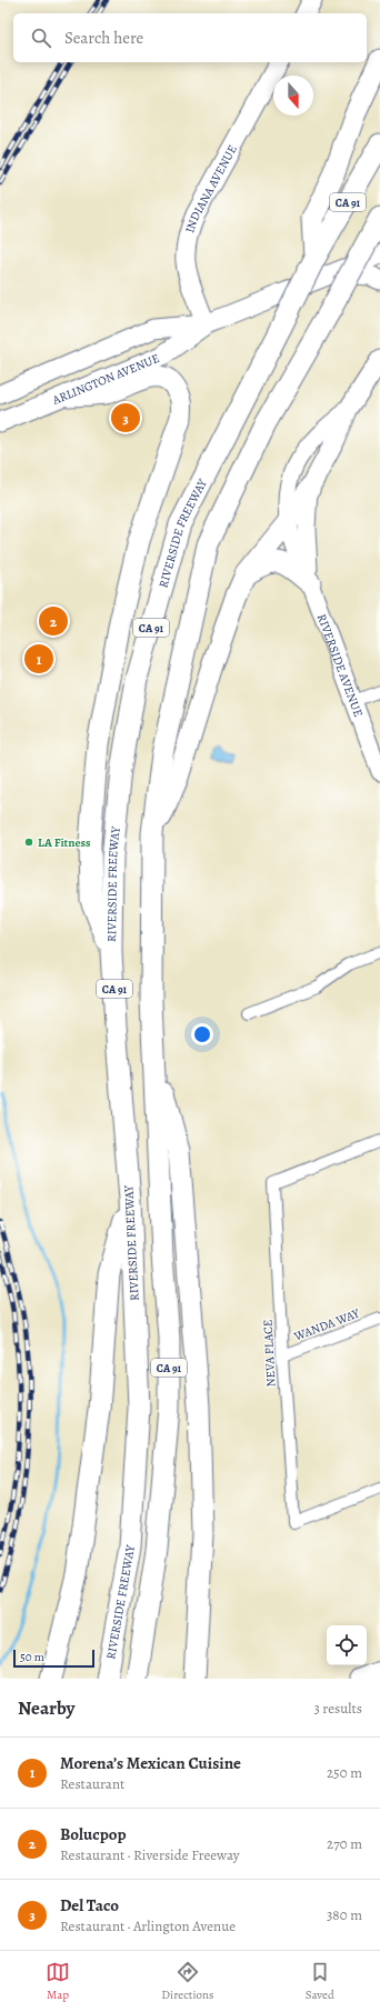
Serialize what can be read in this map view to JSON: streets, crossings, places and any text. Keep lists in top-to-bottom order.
{
  "streets": {
    "highway": ["CA 91", "RIVERSIDE FREEWAY"],
    "main road": ["INDIANA AVENUE", "ARLINGTON AVENUE", "RIVERSIDE AVENUE"],
    "street": ["WANDA WAY", "NEVA PLACE"]
  },
  "crossings": [
    ["INDIANA AVENUE", "ARLINGTON AVENUE"],
    ["WANDA WAY", "NEVA PLACE"]
  ],
  "places": ["LA Fitness"],
  "scale_bar": "50 m",
  "north": "bottom",
  "page": {
    "search": "Search here",
    "pins": ["3", "2", "1"],
    "scale": "50 m",
    "heading": ["Nearby", "3 results"],
    "list": [
      {
        "mark": "1",
        "name": "Morena’s Mexican Cuisine",
        "note": "Restaurant",
        "value": "250 m"
      },
      {
        "mark": "2",
        "name": "Bolucpop",
        "note": "Restaurant · Riverside Freeway",
        "value": "270 m"
      },
      {
        "mark": "3",
        "name": "Del Taco",
        "note": "Restaurant · Arlington Avenue",
        "value": "380 m"
      }
    ],
    "nav": ["Map", "Directions", "Saved"]
  }
}
